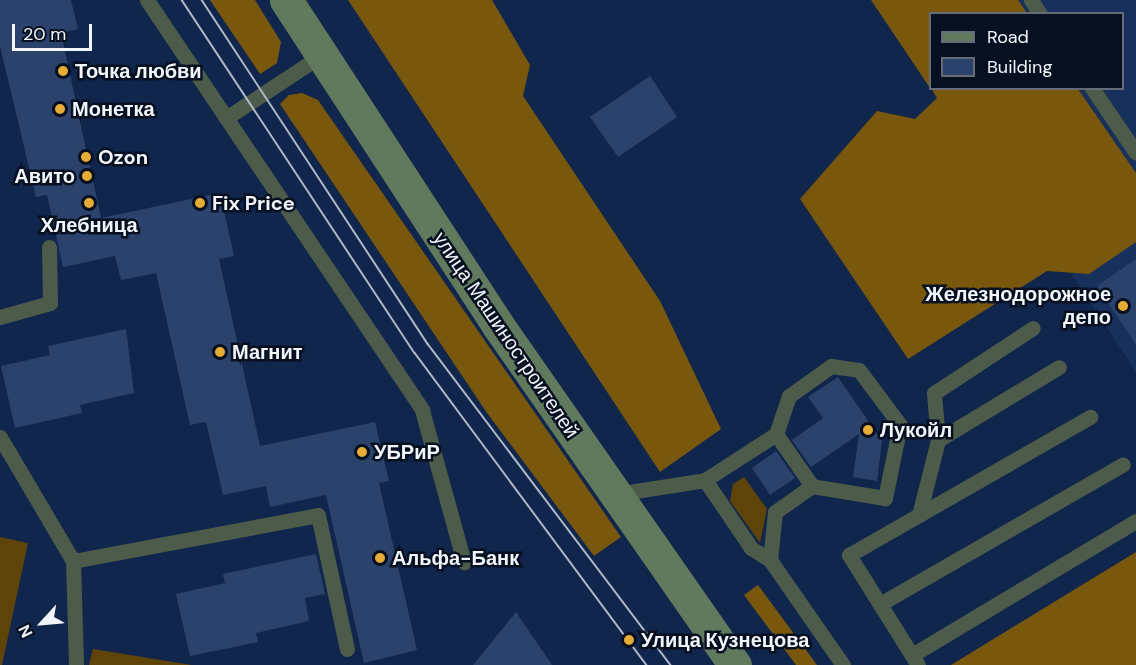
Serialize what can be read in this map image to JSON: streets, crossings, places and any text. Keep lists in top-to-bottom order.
{
  "streets": {
    "main road": ["улица Машиностроителей"]
  },
  "places": [
    "Точка любви",
    "Монетка",
    "Ozon",
    "Авито",
    "Хлебница",
    "Fix Price",
    "Железнодорожное депо",
    "Магнит",
    "Лукойл",
    "УБРиР",
    "Альфа-Банк",
    "Улица Кузнецова"
  ],
  "legend": ["Road", "Building"],
  "scale_bar": "20 m",
  "north": "bottom left"
}
